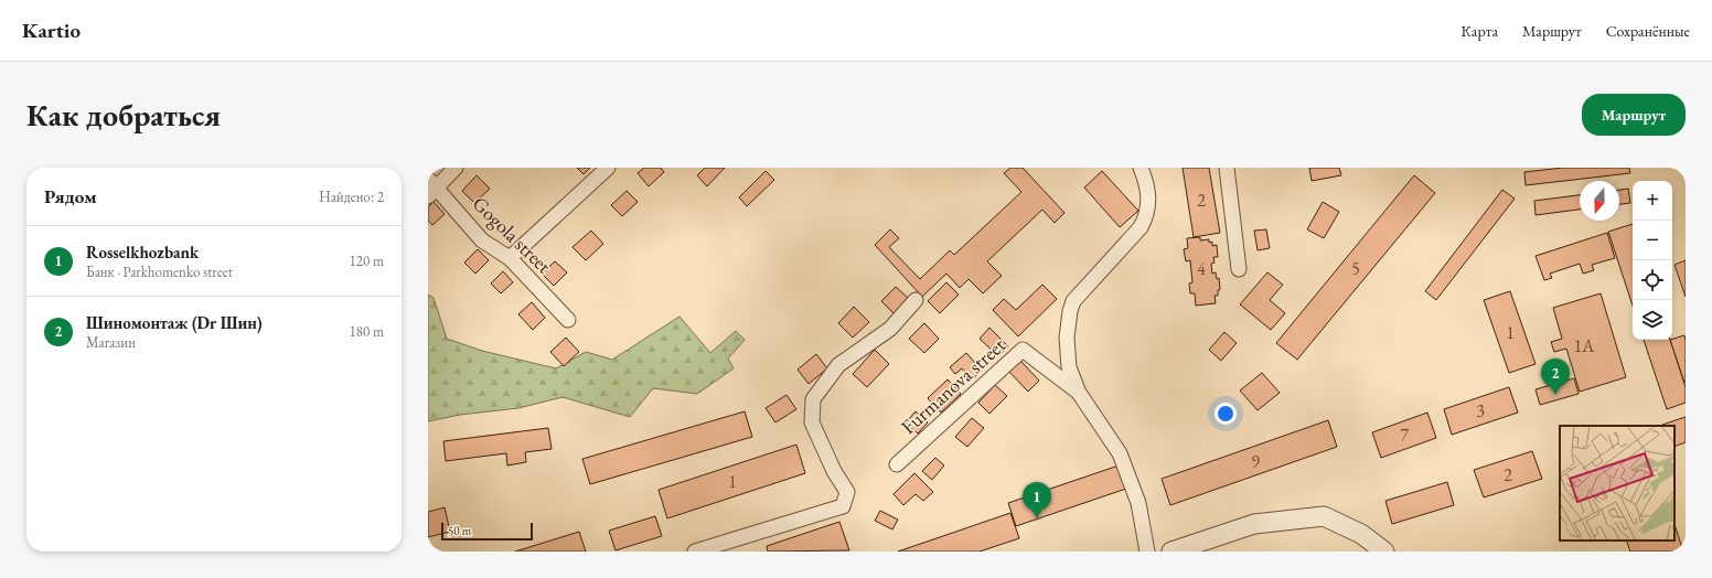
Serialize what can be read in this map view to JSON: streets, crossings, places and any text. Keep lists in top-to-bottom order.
{
  "streets": {
    "street": ["Gogola street", "Furmanova street"]
  },
  "house_numbers": [
    "2",
    "4",
    "5",
    "1",
    "1А",
    "3",
    "7",
    "9",
    "2",
    "1"
  ],
  "scale_bar": "50 m",
  "north": "bottom",
  "page": {
    "header": "Kartio",
    "nav": ["Карта", "Маршрут", "Сохранённые"],
    "buttons": "Маршрут",
    "title": "Как добраться",
    "heading": ["Рядом", "Найдено: 2"],
    "map_buttons": ["+", "−"],
    "list": [
      {
        "mark": "1",
        "name": "Rosselkhozbank",
        "note": "Банк · Parkhomenko street",
        "value": "120 m"
      },
      {
        "mark": "2",
        "name": "Шиномонтаж (Dr Шин)",
        "note": "Магазин",
        "value": "180 m"
      }
    ],
    "pins": ["2", "1"],
    "scale": "50 m"
  }
}
